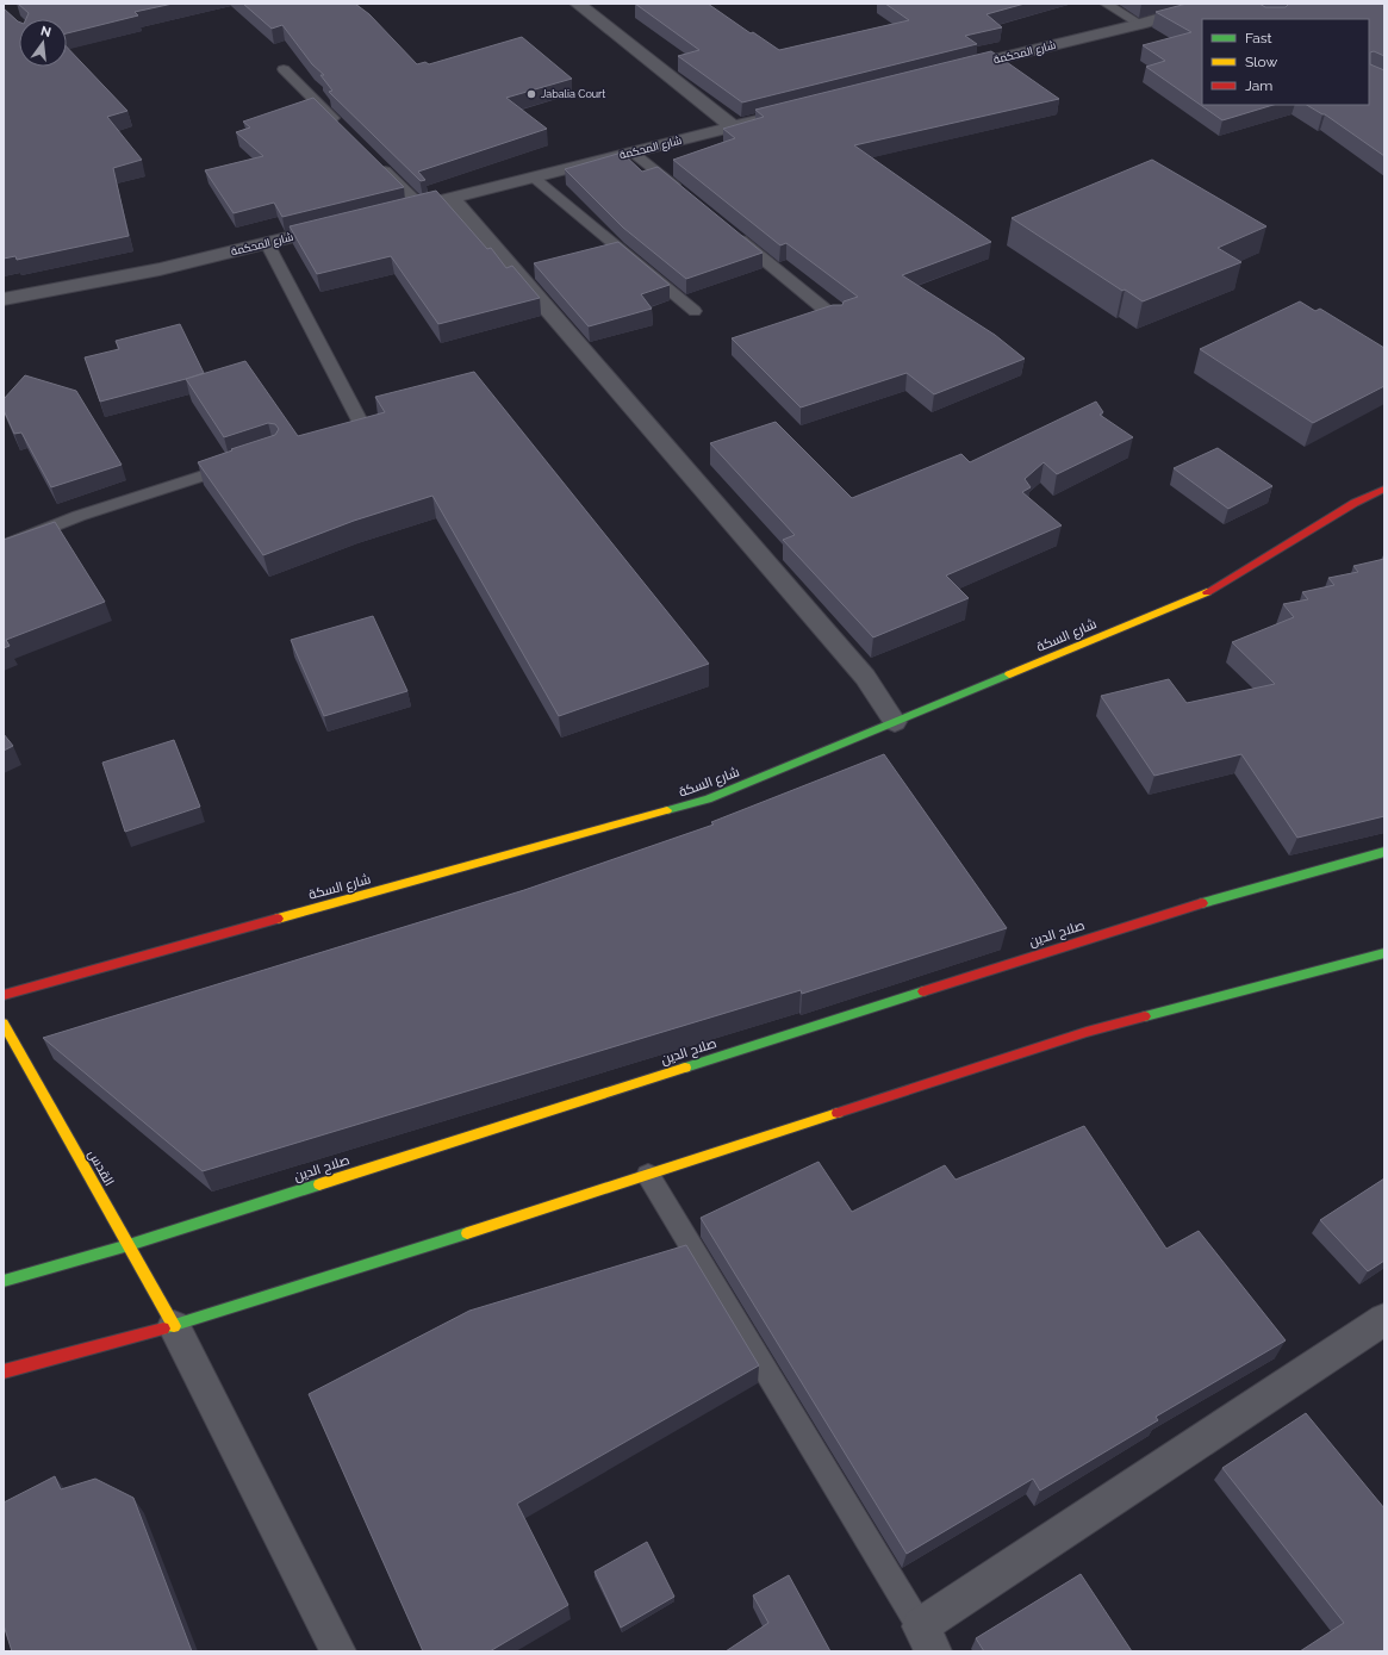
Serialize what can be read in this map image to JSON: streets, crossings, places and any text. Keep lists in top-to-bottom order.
{
  "streets": {
    "main road": ["شارع السكة", "صلاح الدين", "القدس"],
    "street": ["شارع المحكمة"]
  },
  "crossings": [
    ["صلاح الدين", "القدس"]
  ],
  "places": ["Jabalia Court"],
  "legend": ["Fast", "Slow", "Jam"],
  "north": "top"
}
